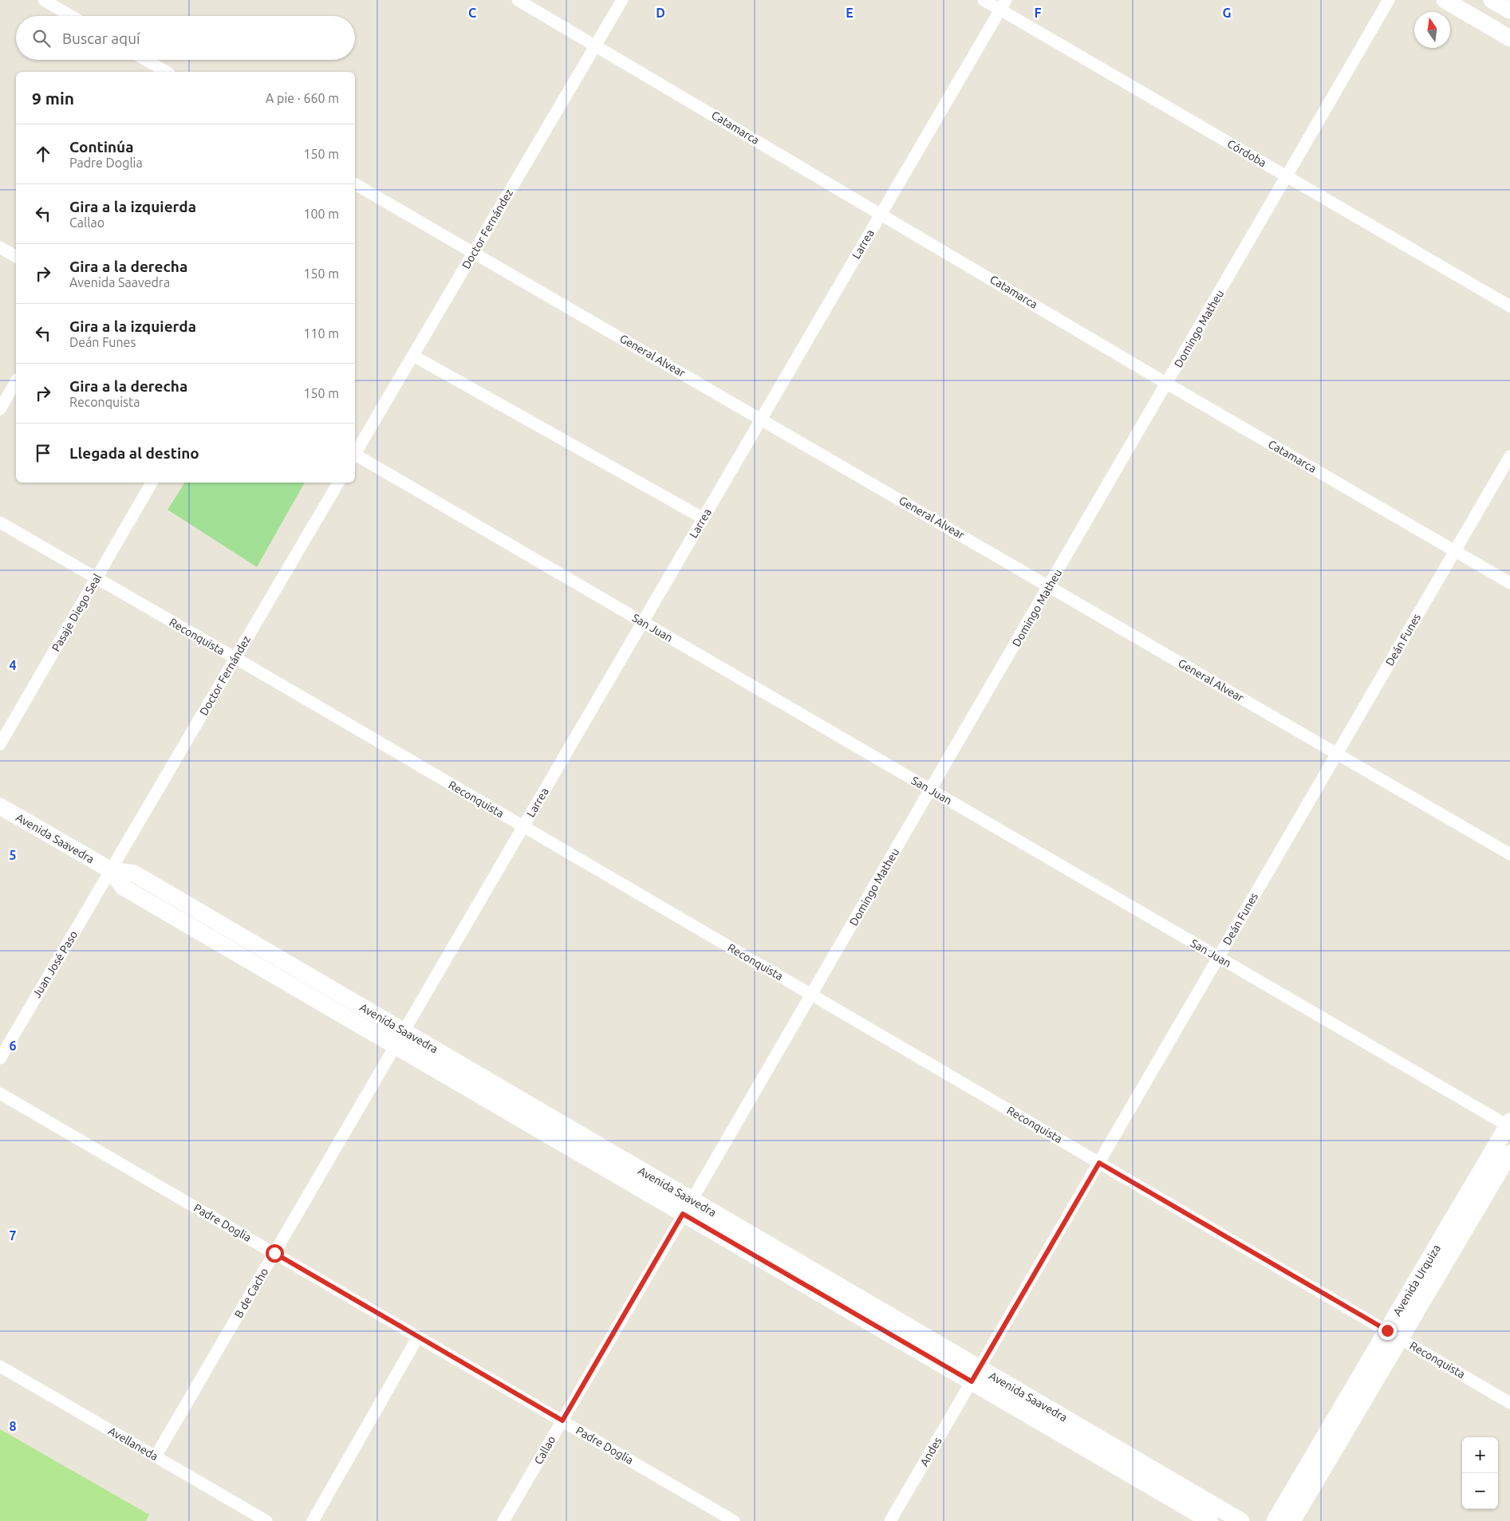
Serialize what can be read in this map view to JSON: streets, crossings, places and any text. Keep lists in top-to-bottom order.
{
  "streets": {
    "street": [
      "Catamarca",
      "Córdoba",
      "Doctor Fernández",
      "Larrea",
      "Domingo Matheu",
      "General Alvear",
      "Pasaje Diego Seal",
      "San Juan",
      "Reconquista",
      "Deán Funes",
      "Avenida Saavedra",
      "Juan José Paso",
      "Padre Doglia",
      "Avenida Urquiza",
      "B de Cacho",
      "Avellaneda",
      "Callao",
      "Andes"
    ]
  },
  "crossings": [
    ["Catamarca", "Doctor Fernández"],
    ["Catamarca", "Larrea"],
    ["Catamarca", "Domingo Matheu"],
    ["Catamarca", "Deán Funes"],
    ["Córdoba", "Larrea"],
    ["Córdoba", "Domingo Matheu"],
    ["Doctor Fernández", "General Alvear"],
    ["Doctor Fernández", "Reconquista"],
    ["Doctor Fernández", "Avenida Saavedra"],
    ["Doctor Fernández", "Juan José Paso"],
    ["Larrea", "General Alvear"],
    ["Larrea", "San Juan"],
    ["Larrea", "Reconquista"],
    ["Larrea", "Avenida Saavedra"],
    ["Larrea", "B de Cacho"],
    ["Domingo Matheu", "General Alvear"],
    ["Domingo Matheu", "San Juan"],
    ["Domingo Matheu", "Reconquista"],
    ["Domingo Matheu", "Avenida Saavedra"],
    ["Domingo Matheu", "Callao"],
    ["General Alvear", "Deán Funes"],
    ["Pasaje Diego Seal", "Reconquista"],
    ["San Juan", "Deán Funes"],
    ["San Juan", "Avenida Urquiza"],
    ["Reconquista", "Deán Funes"],
    ["Reconquista", "Avenida Urquiza"],
    ["Deán Funes", "Avenida Saavedra"],
    ["Deán Funes", "Andes"],
    ["Avenida Saavedra", "Juan José Paso"],
    ["Avenida Saavedra", "B de Cacho"],
    ["Avenida Saavedra", "Callao"],
    ["Avenida Saavedra", "Andes"],
    ["Padre Doglia", "B de Cacho"],
    ["Padre Doglia", "Callao"],
    ["B de Cacho", "Avellaneda"]
  ],
  "north": "top",
  "page": {
    "search": "Buscar aquí",
    "heading": ["9 min", "A pie · 660 m"],
    "list": [
      ["Continúa", "Padre Doglia", "150 m"],
      ["Gira a la izquierda", "Callao", "100 m"],
      ["Gira a la derecha", "Avenida Saavedra", "150 m"],
      ["Gira a la izquierda", "Deán Funes", "110 m"],
      ["Gira a la derecha", "Reconquista", "150 m"],
      "Llegada al destino"
    ],
    "map_buttons": ["+", "−"]
  },
  "grid": {
    "columns": [
      "C",
      "D",
      "E",
      "F",
      "G"
    ],
    "rows": [
      "4",
      "5",
      "6",
      "7",
      "8"
    ]
  }
}
